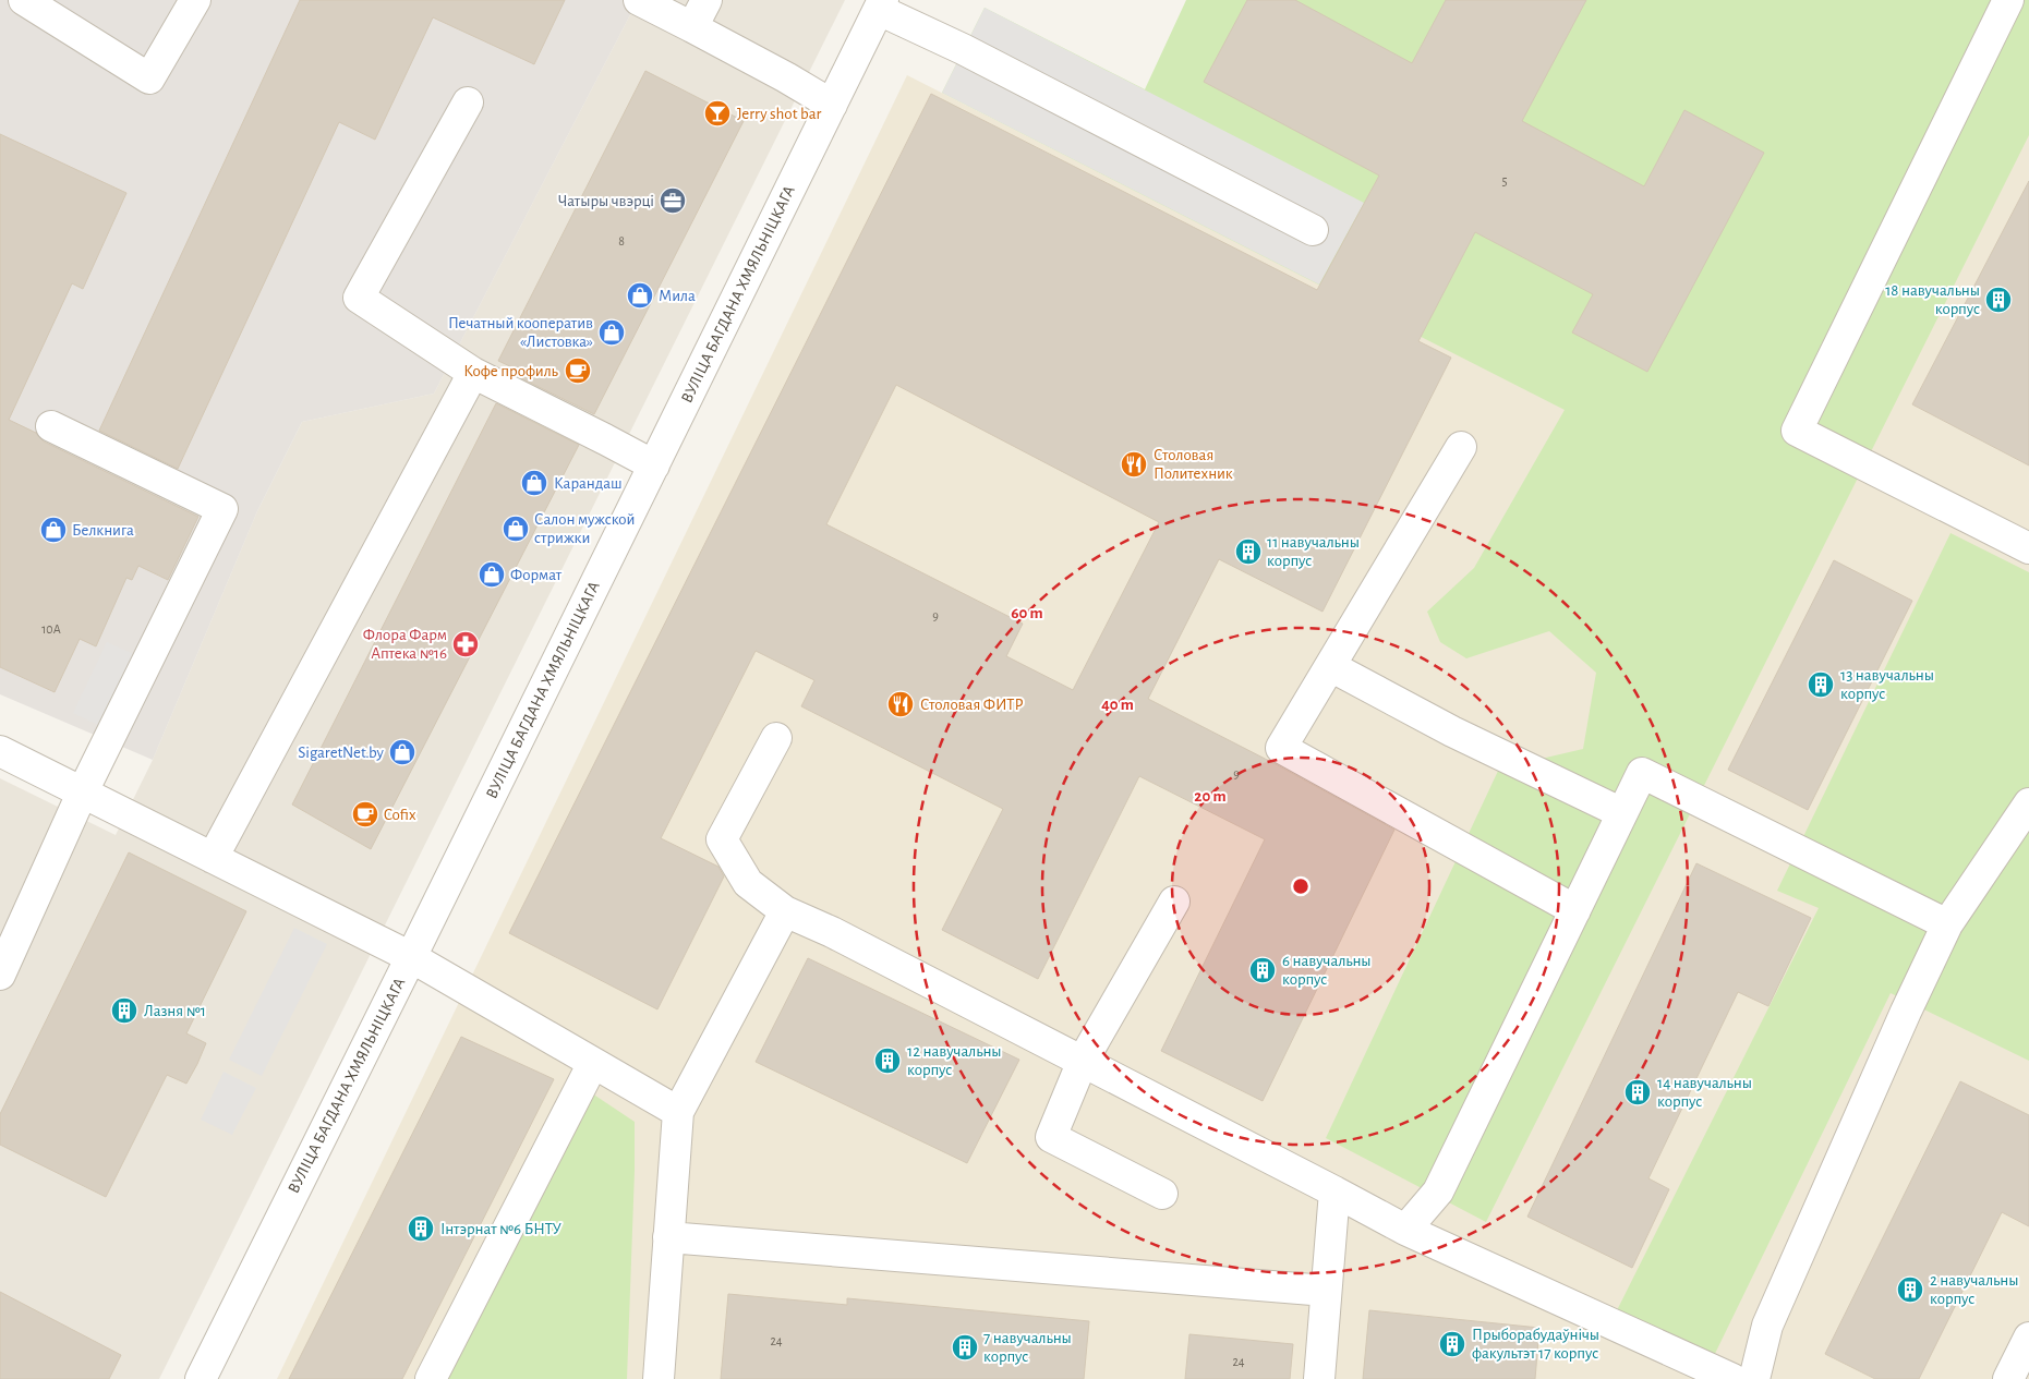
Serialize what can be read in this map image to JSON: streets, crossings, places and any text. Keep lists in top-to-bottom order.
{
  "streets": {
    "street": ["ВУЛІЦА БАГДАНА ХМЯЛЬНІЦКАГА"]
  },
  "places": {
    "bar": ["Jerry shot bar"],
    "office": ["Чатыры чвэрці"],
    "shop": [
      "Мила",
      "Печатный кооператив «Листовка»",
      "Карандаш",
      "Салон мужской стрижки",
      "Белкнига",
      "Формат",
      "SigaretNet.by"
    ],
    "building": [
      "18 навучальны корпус",
      "11 навучальны корпус",
      "13 навучальны корпус",
      "6 навучальны корпус",
      "Лазня №1",
      "12 навучальны корпус",
      "14 навучальны корпус",
      "Інтэрнат №6 БНТУ",
      "2 навучальны корпус",
      "Прыборабудаўнічы факультэт 17 корпус",
      "7 навучальны корпус"
    ],
    "cafe": ["Кофе профиль", "Cofix"],
    "restaurant": ["Столовая Политехник", "Столовая ФИТР"],
    "pharmacy": ["Флора Фарм Аптека №16"]
  },
  "house_numbers": [
    "5",
    "8",
    "9",
    "10А",
    "9",
    "24",
    "24"
  ],
  "rings": ["60 m", "40 m", "20 m"]
}
